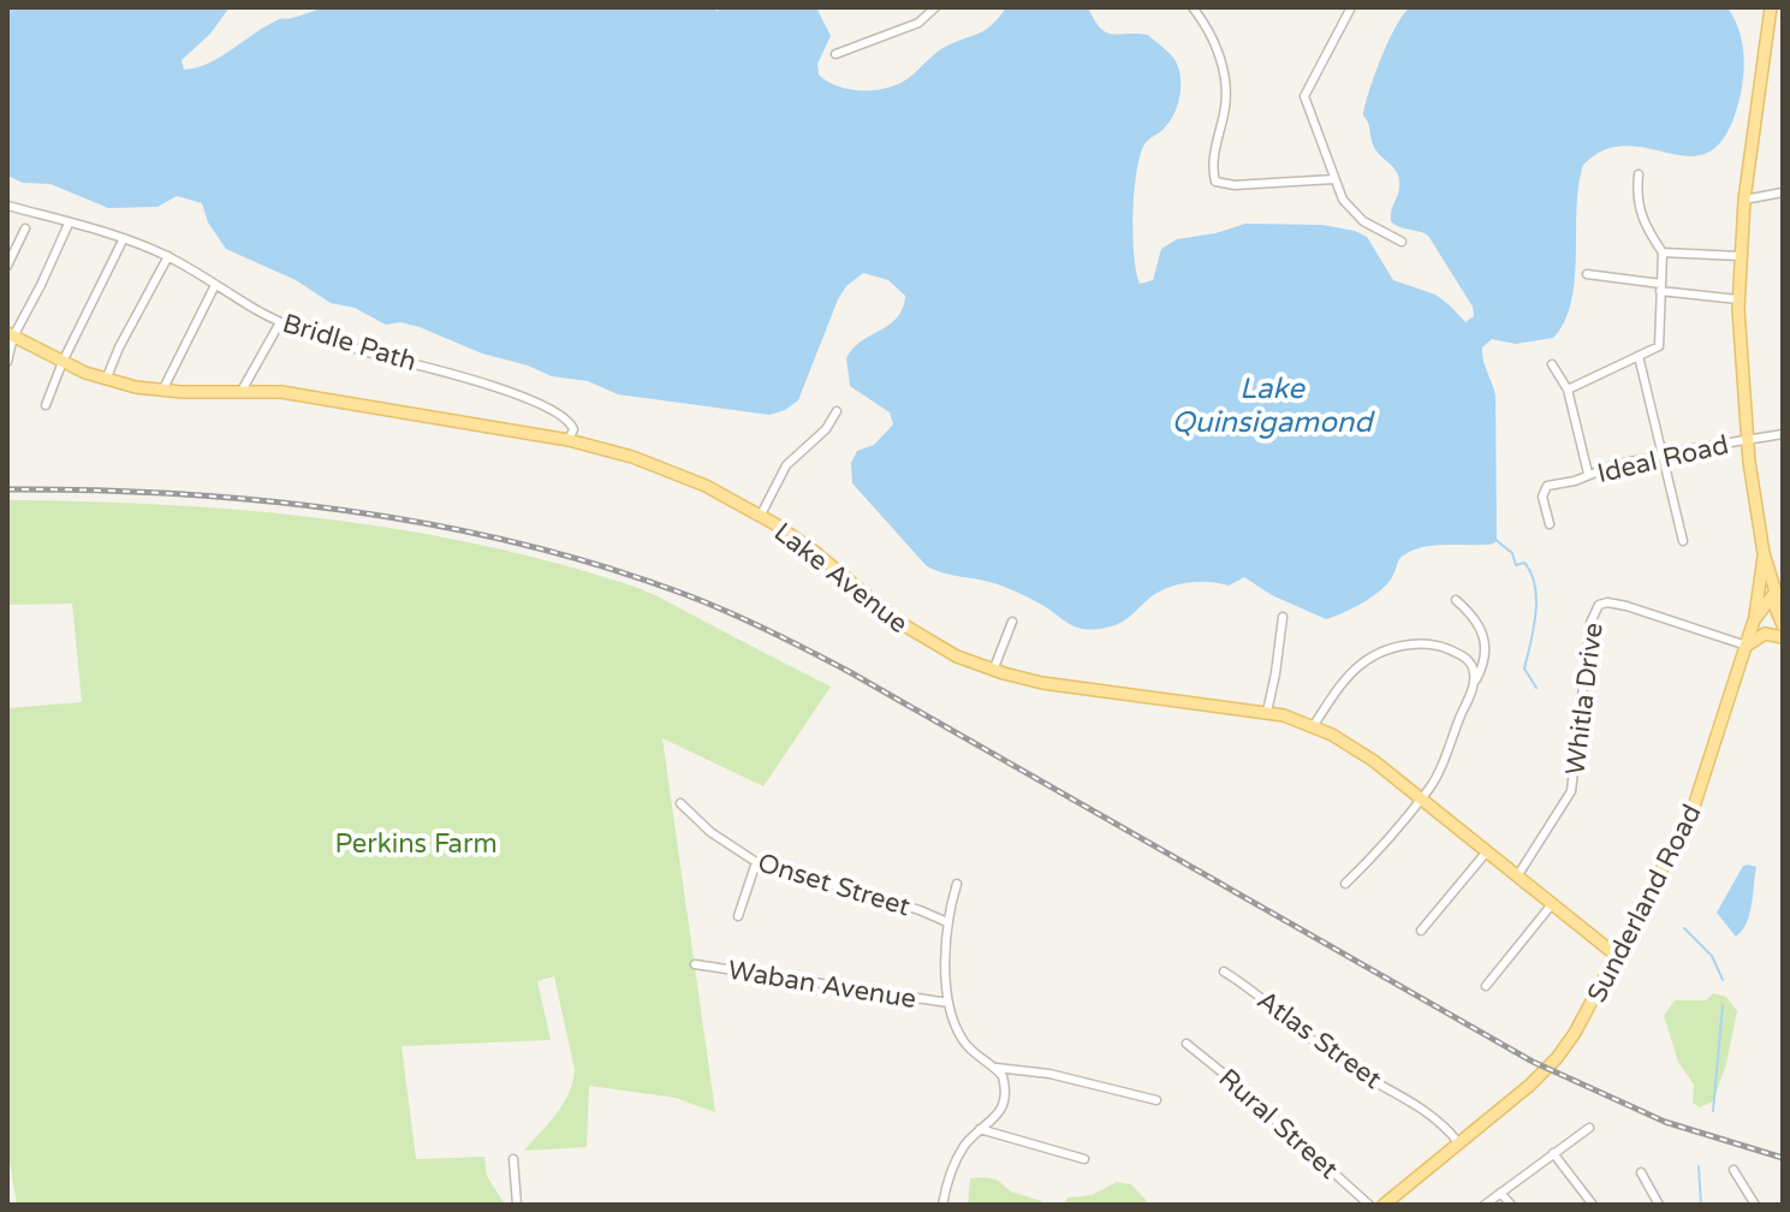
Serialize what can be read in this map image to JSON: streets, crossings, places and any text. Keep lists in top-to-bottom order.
{
  "streets": {
    "main road": ["Lake Avenue", "Sunderland Road"],
    "street": [
      "Bridle Path",
      "Ideal Road",
      "Whitla Drive",
      "Onset Street",
      "Waban Avenue",
      "Atlas Street",
      "Rural Street"
    ]
  },
  "crossings": [
    ["Bridle Path", "Lake Avenue"],
    ["Lake Avenue", "Whitla Drive"],
    ["Lake Avenue", "Sunderland Road"],
    ["Whitla Drive", "Sunderland Road"],
    ["Sunderland Road", "Atlas Street"]
  ],
  "water": ["Lake Quinsigamond"],
  "parks": ["Perkins Farm"]
}
